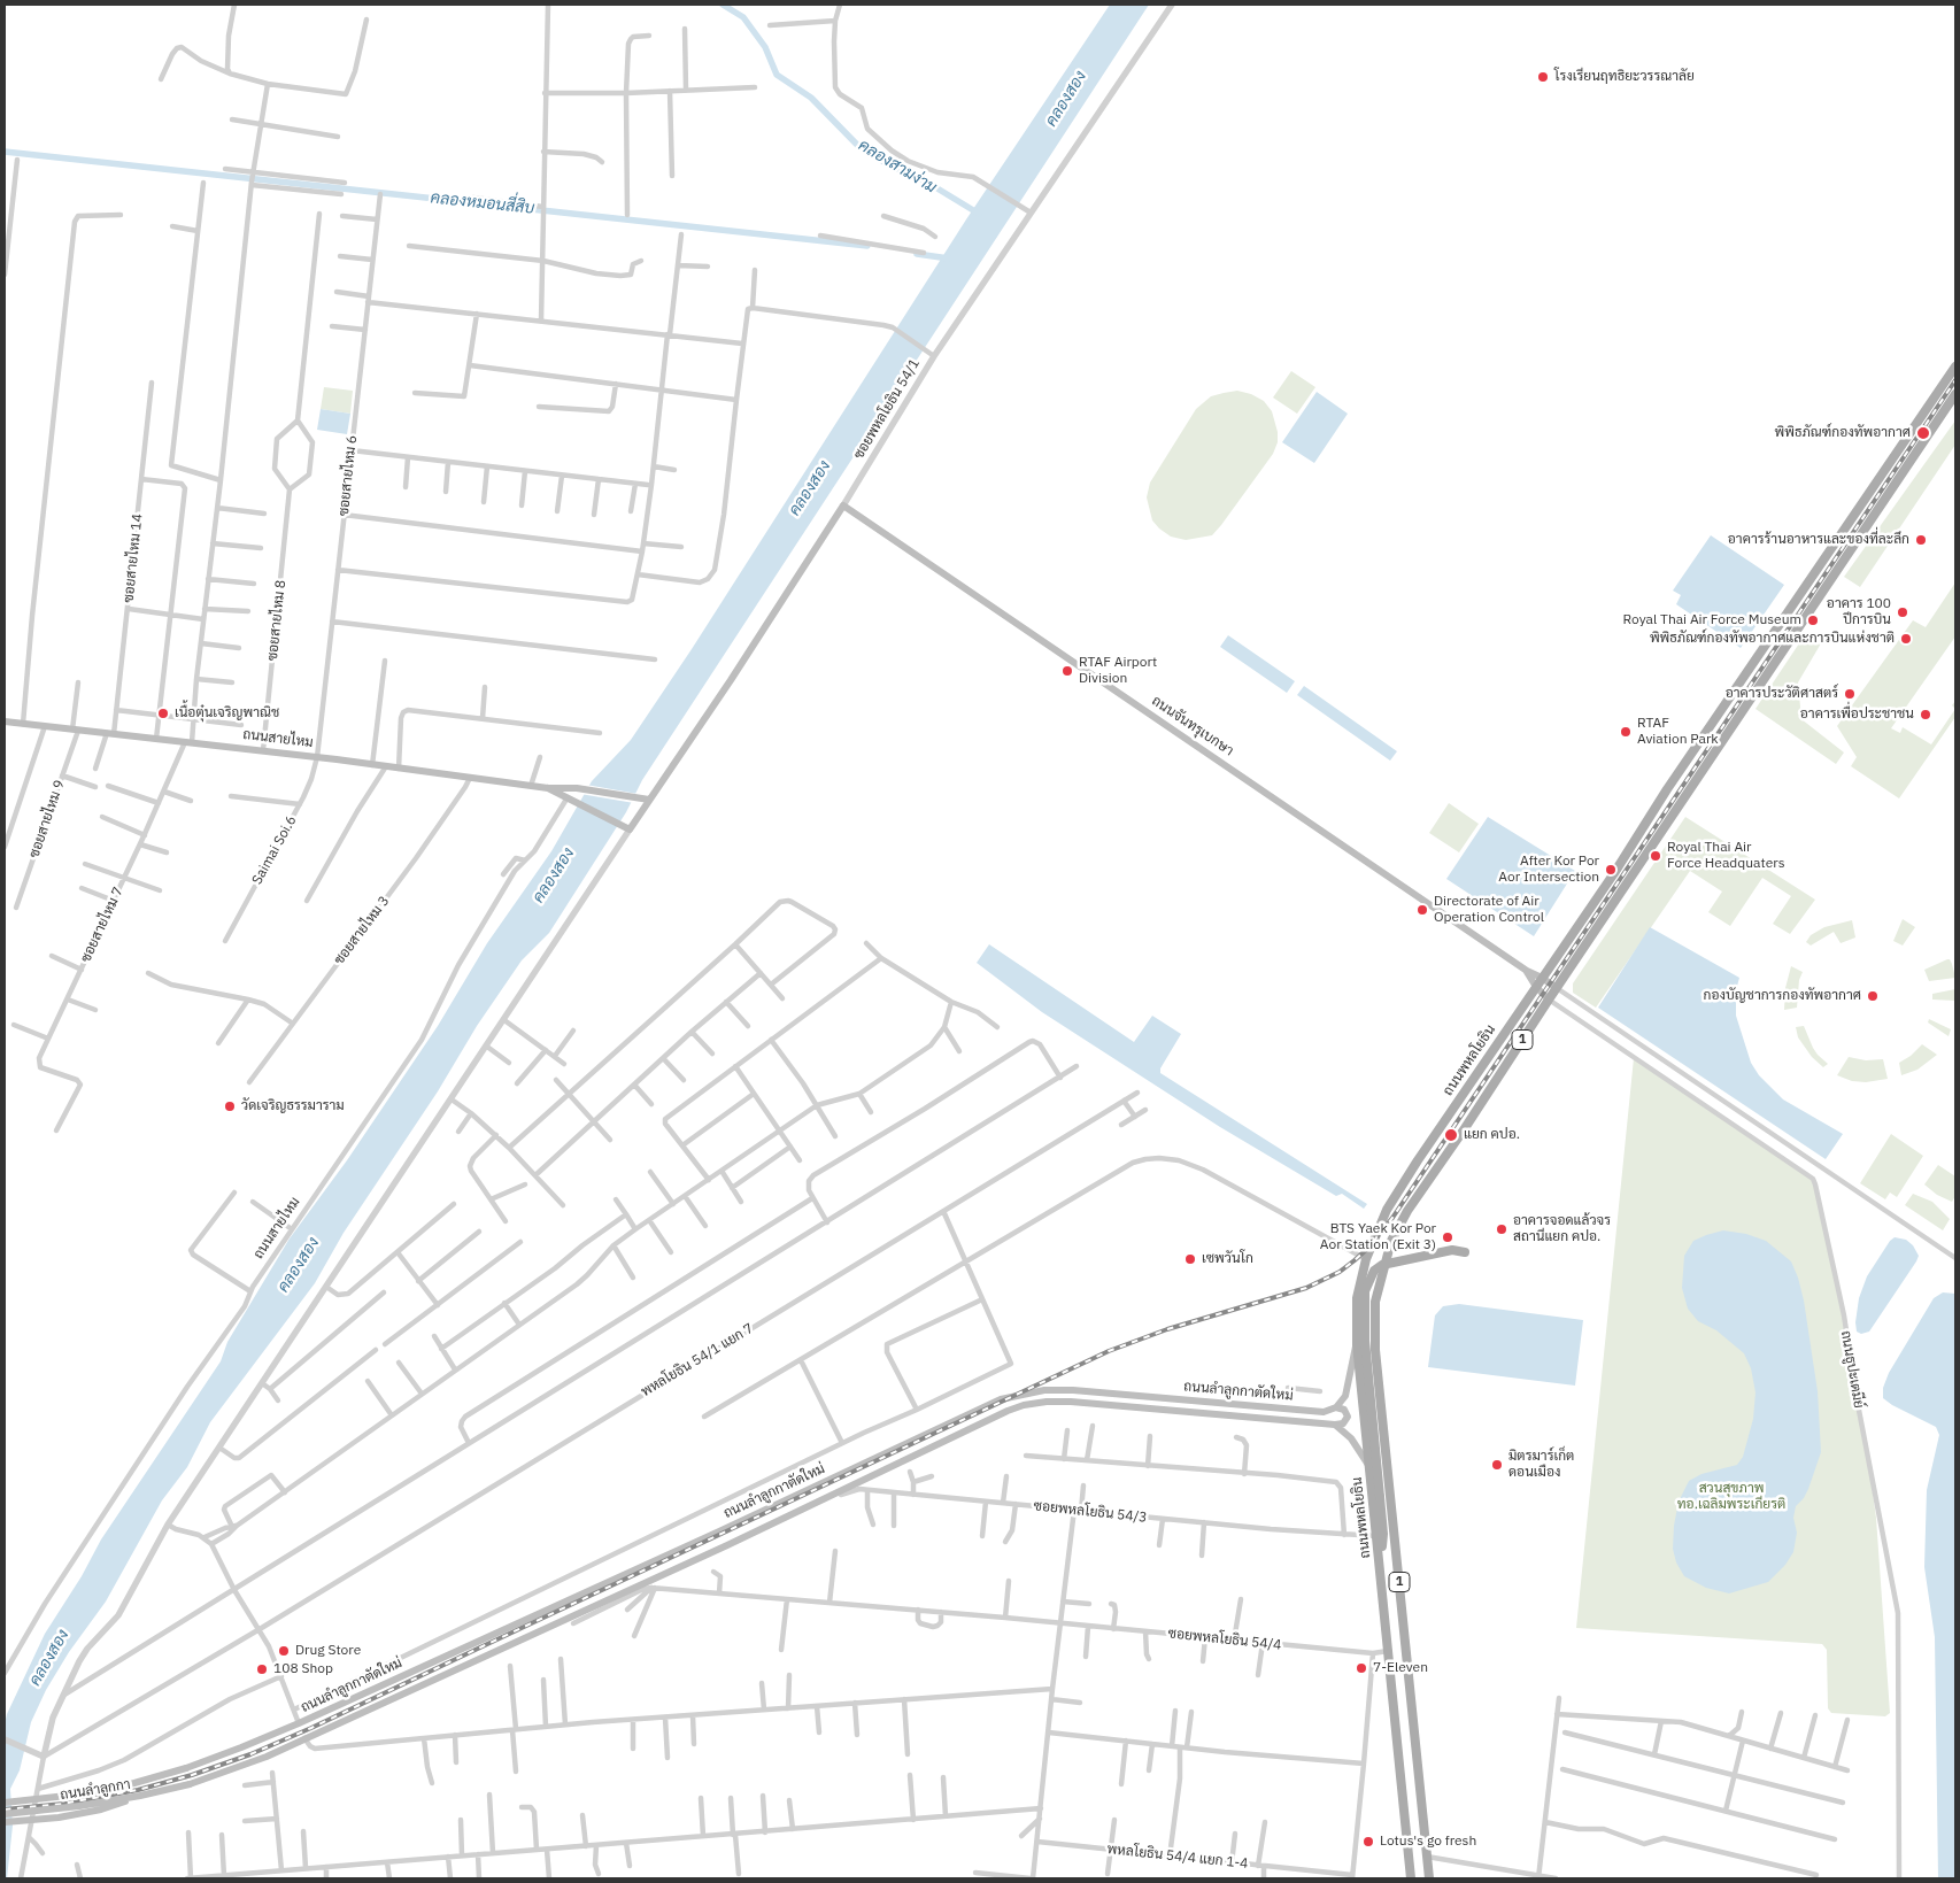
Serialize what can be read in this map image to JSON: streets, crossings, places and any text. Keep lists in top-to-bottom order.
{
  "streets": {
    "main road": [
      "ซอยพหลโยธิน 54/1",
      "ถนนจันทรุเบกษา",
      "ถนนสายไหม",
      "1",
      "ถนนพหลโยธิน",
      "ถนนลำลูกกาตัดใหม่",
      "ถนนลำลูกกา"
    ],
    "street": [
      "ซอยสายไหม 6",
      "ซอยสายไหม 14",
      "ซอยสายไหม 8",
      "ซอยสายไหม 9",
      "Saimai Soi.6",
      "ซอยสายไหม 7",
      "ซอยสายไหม 3",
      "พหลโยธิน 54/1 แยก 7",
      "ถนนธูปะเตมีย์",
      "ซอยพหลโยธิน 54/3",
      "ซอยพหลโยธิน 54/4",
      "พหลโยธิน 54/4 แยก 1-4"
    ]
  },
  "crossings": [
    ["ซอยพหลโยธิน 54/1", "ถนนจันทรุเบกษา"],
    ["ซอยพหลโยธิน 54/1", "ถนนสายไหม"],
    ["ซอยสายไหม 6", "ถนนสายไหม"],
    ["ซอยสายไหม 6", "Saimai Soi.6"],
    ["ซอยสายไหม 14", "ถนนสายไหม"],
    ["ซอยสายไหม 8", "ถนนสายไหม"],
    ["ถนนจันทรุเบกษา", "1"],
    ["ถนนจันทรุเบกษา", "ถนนพหลโยธิน"],
    ["ถนนจันทรุเบกษา", "ถนนธูปะเตมีย์"],
    ["ถนนสายไหม", "ซอยสายไหม 9"],
    ["ถนนสายไหม", "Saimai Soi.6"],
    ["ถนนสายไหม", "ซอยสายไหม 7"],
    ["ถนนสายไหม", "ซอยสายไหม 3"],
    ["1", "ถนนธูปะเตมีย์"],
    ["ถนนพหลโยธิน", "ซอยพหลโยธิน 54/3"],
    ["ถนนพหลโยธิน", "ซอยพหลโยธิน 54/4"],
    ["ถนนลำลูกกาตัดใหม่", "ถนนลำลูกกา"]
  ],
  "water": ["คลองสอง", "คลองสามง่าม", "คลองหมอนสี่สิบ"],
  "parks": ["สวนสุขภาพ ทอ.เฉลิมพระเกียรติ"],
  "places": [
    "โรงเรียนฤทธิยะวรรณาลัย",
    "พิพิธภัณฑ์กองทัพอากาศ",
    "อาคารร้านอาหารและของที่ละลึก",
    "อาคาร 100 ปีการบิน",
    "Royal Thai Air Force Museum",
    "พิพิธภัณฑ์กองทัพอากาศและการบินแห่งชาติ",
    "RTAF Airport Division",
    "อาคารประวัติศาสตร์",
    "เนื้อตุ๋นเจริญพาณิช",
    "อาคารเพื่อประชาชน",
    "RTAF Aviation Park",
    "Royal Thai Air Force Headquaters",
    "After Kor Por Aor Intersection",
    "Directorate of Air Operation Control",
    "กองบัญชาการกองทัพอากาศ",
    "วัดเจริญธรรมาราม",
    "แยก คปอ.",
    "อาคารจอดแล้วจร สถานีแยก คปอ.",
    "BTS Yaek Kor Por Aor Station (Exit 3)",
    "เซพวันโก",
    "มิตรมาร์เก็ต ดอนเมือง",
    "Drug Store",
    "7-Eleven",
    "108 Shop",
    "Lotus's go fresh"
  ]
}
